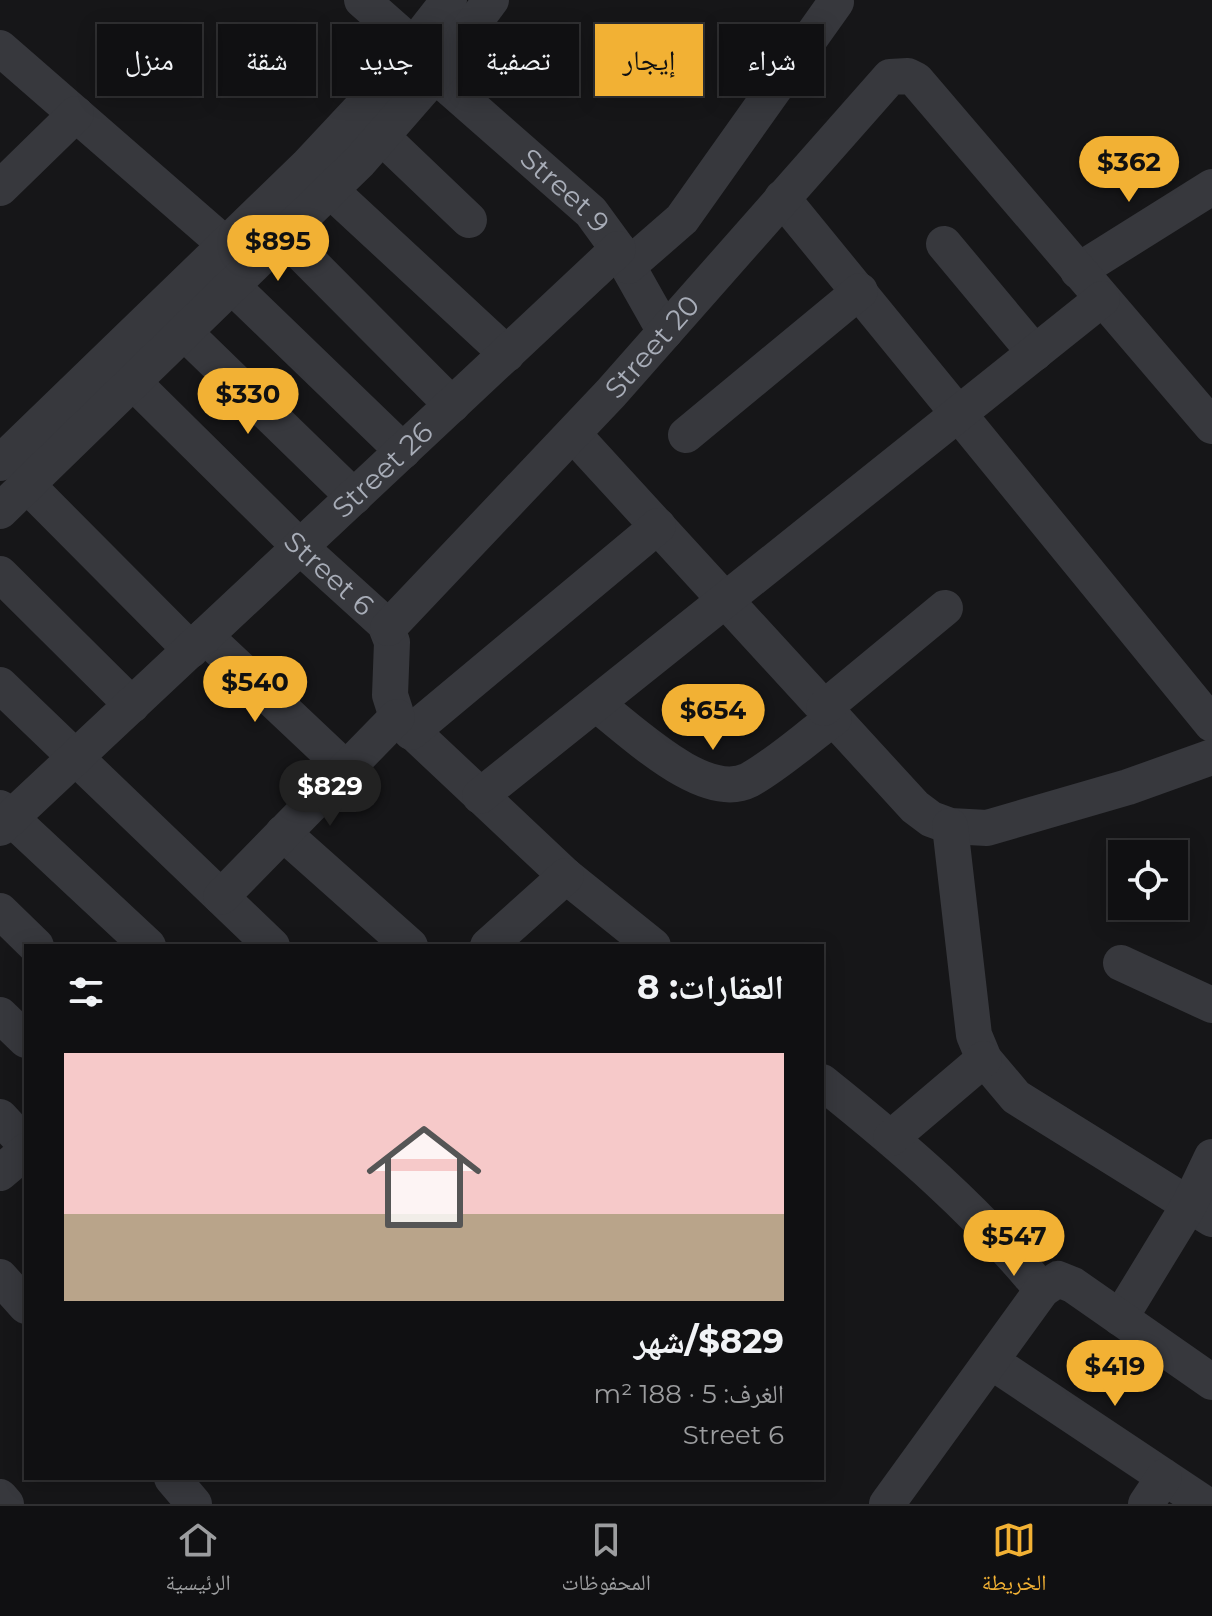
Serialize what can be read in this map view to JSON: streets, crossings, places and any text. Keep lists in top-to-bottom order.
{
  "streets": {
    "street": [
      "Street 9",
      "Street 20",
      "Street 26",
      "Street 6"
    ]
  },
  "crossings": [
    ["Street 9", "Street 20"],
    ["Street 9", "Street 26"],
    ["Street 20", "Street 6"],
    ["Street 26", "Street 6"]
  ],
  "page": {
    "chip": [
      "شراء",
      "إيجار",
      "تصفية",
      "جديد",
      "شقة",
      "منزل"
    ],
    "price": [
      "$362",
      "$895",
      "$330",
      "$540",
      "$654",
      "$829",
      "$547",
      "$419"
    ],
    "heading": "العقارات: 8",
    "list": [
      {
        "name": "$829/شهر",
        "note": "الغرف: 5 · 188 m² · Street 6"
      }
    ],
    "tabs": ["الخريطة", "المحفوظات", "الرئيسية"]
  }
}
